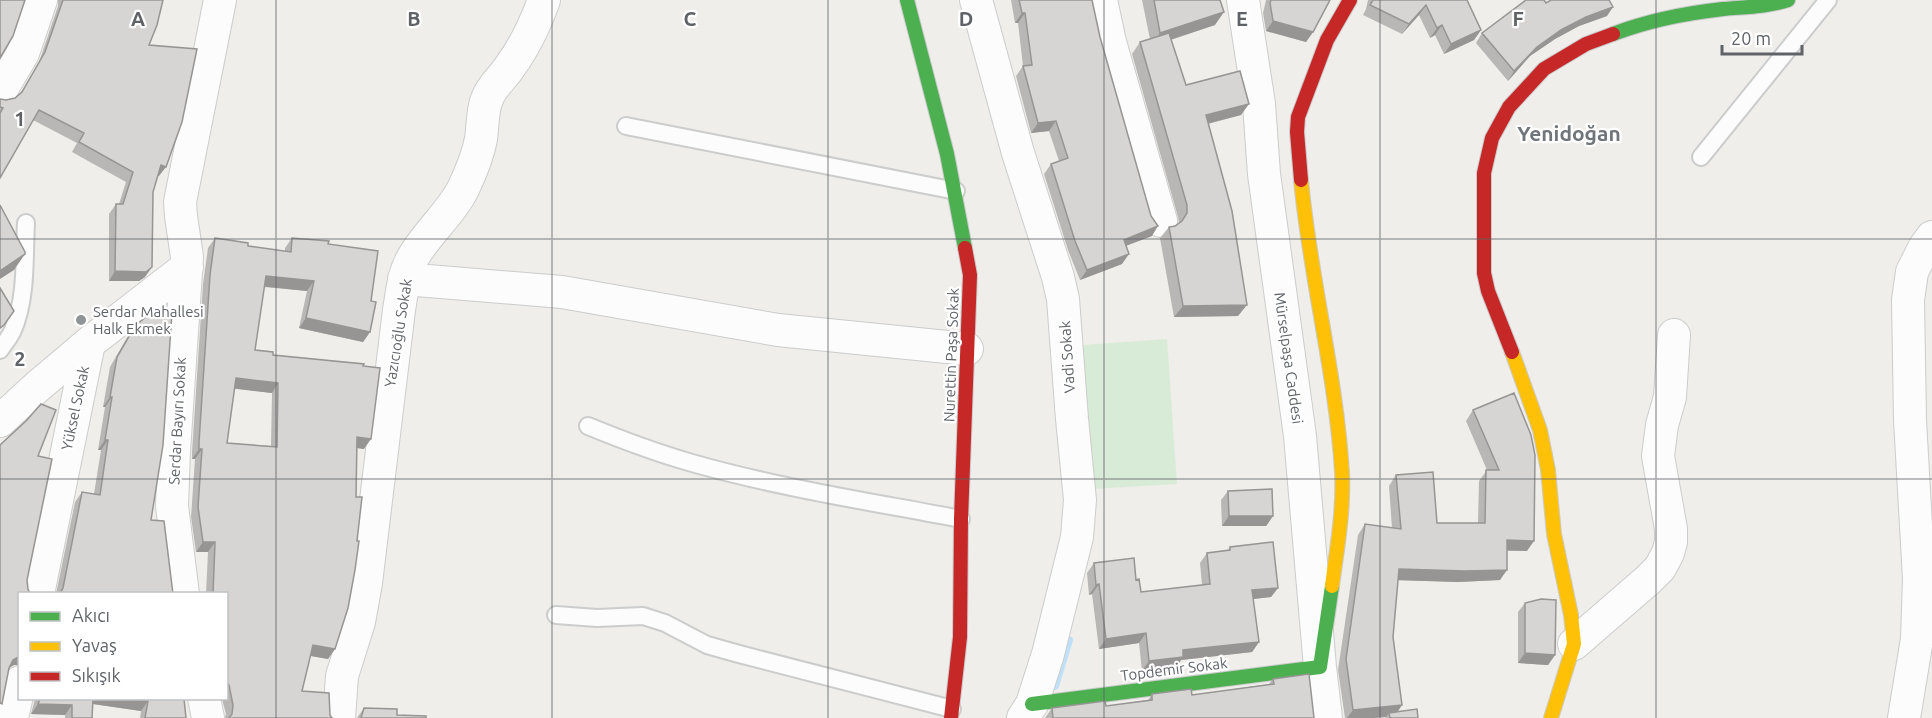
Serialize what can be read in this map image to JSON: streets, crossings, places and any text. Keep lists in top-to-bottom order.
{
  "streets": {
    "street": [
      "Yazıcıoğlu Sokak",
      "Nurettin Paşa Sokak",
      "Vadi Sokak",
      "Mürselpaşa Caddesi",
      "Yüksel Sokak",
      "Serdar Bayırı Sokak",
      "Topdemir Sokak"
    ]
  },
  "crossings": [
    ["Vadi Sokak", "Topdemir Sokak"],
    ["Mürselpaşa Caddesi", "Topdemir Sokak"]
  ],
  "districts": ["Yenidoğan"],
  "places": ["Serdar Mahallesi Halk Ekmek"],
  "legend": ["Akıcı", "Yavaş", "Sıkışık"],
  "scale_bar": "20 m",
  "grid": {
    "columns": [
      "A",
      "B",
      "C",
      "D",
      "E",
      "F"
    ],
    "rows": ["1", "2"]
  }
}
